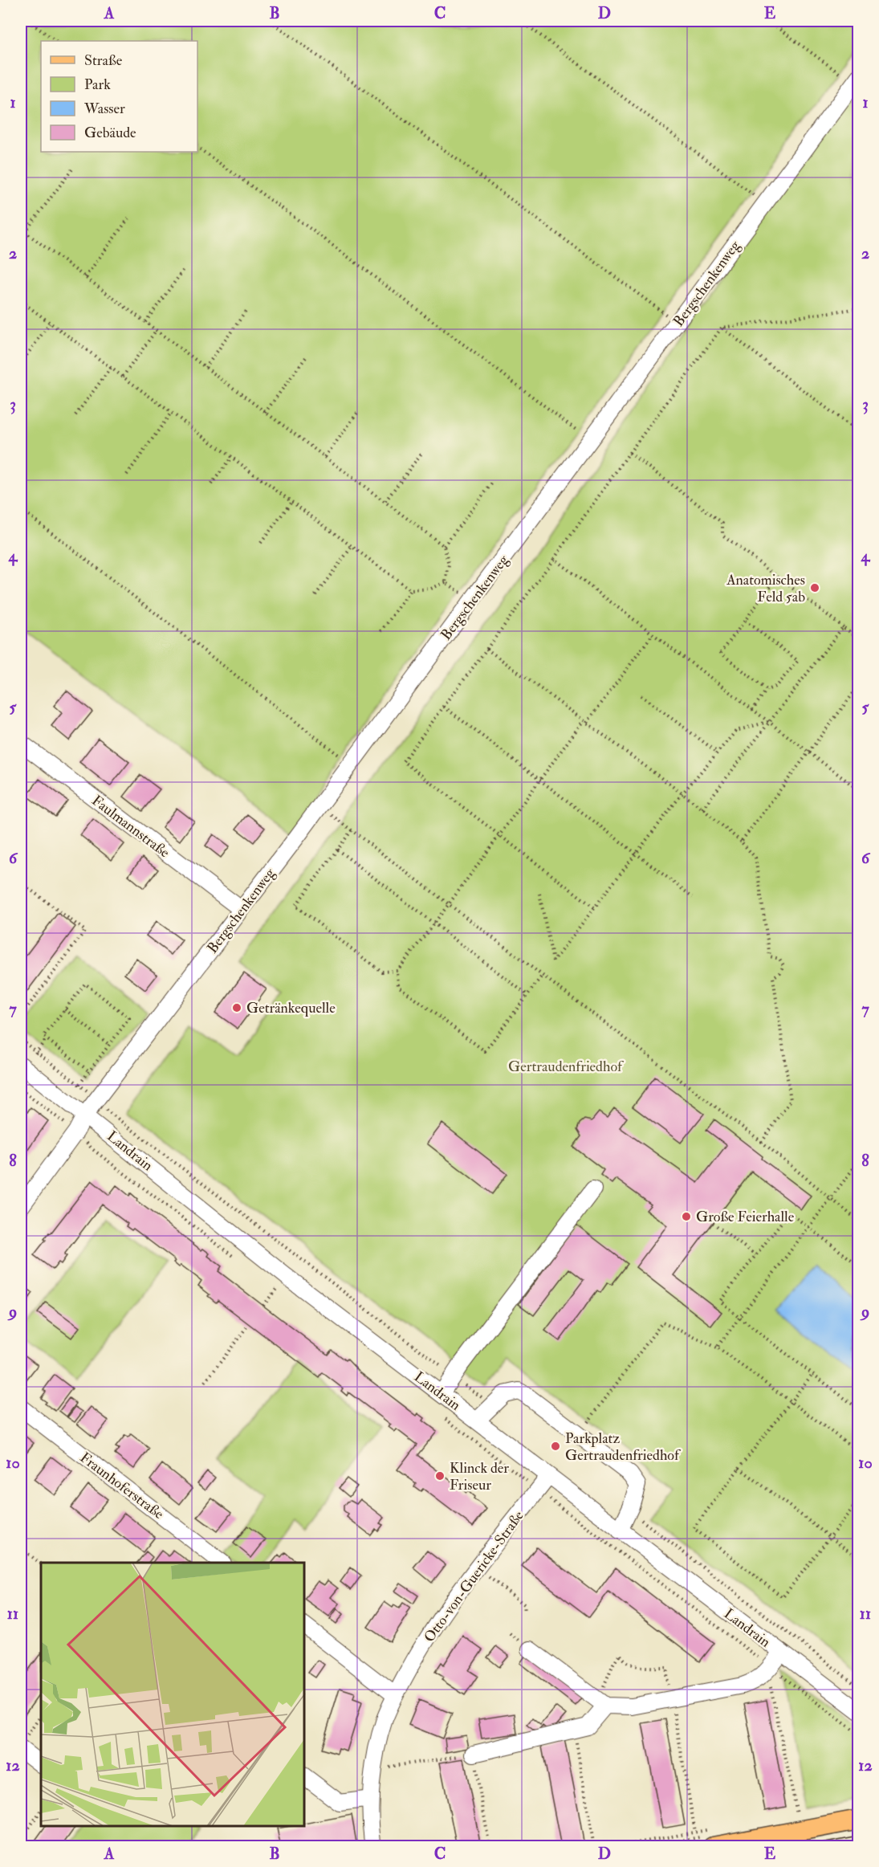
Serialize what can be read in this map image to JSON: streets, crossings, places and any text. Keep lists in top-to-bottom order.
{
  "streets": {
    "street": [
      "Bergschenkenweg",
      "Faulmannstraße",
      "Landrain",
      "Fraunhoferstraße",
      "Otto-von-Guericke-Straße"
    ]
  },
  "crossings": [
    ["Bergschenkenweg", "Faulmannstraße"],
    ["Bergschenkenweg", "Landrain"],
    ["Landrain", "Otto-von-Guericke-Straße"]
  ],
  "parks": ["Gertraudenfriedhof"],
  "places": [
    "Anatomisches Feld 5ab",
    "Getränkequelle",
    "Große Feierhalle",
    "Parkplatz Gertraudenfriedhof",
    "Klinck der Friseur"
  ],
  "legend": [
    "Straße",
    "Park",
    "Wasser",
    "Gebäude"
  ],
  "grid": {
    "columns": [
      "A",
      "B",
      "C",
      "D",
      "E"
    ],
    "rows": [
      "1",
      "2",
      "3",
      "4",
      "5",
      "6",
      "7",
      "8",
      "9",
      "10",
      "11",
      "12"
    ]
  }
}
